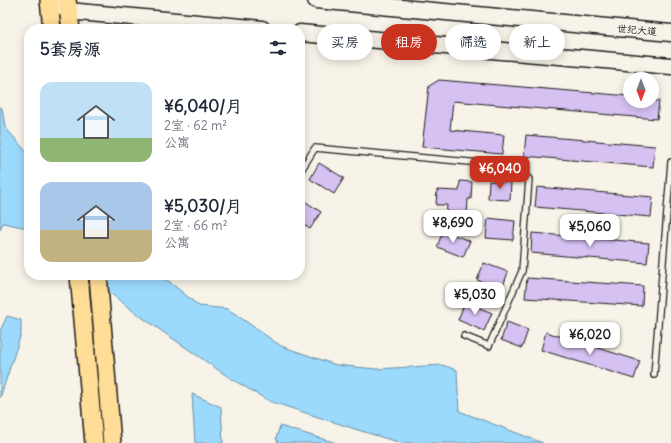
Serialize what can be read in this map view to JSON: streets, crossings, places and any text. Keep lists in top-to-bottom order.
{
  "streets": {
    "main road": ["世纪大道"]
  },
  "north": "bottom",
  "page": {
    "chip": [
      "买房",
      "租房",
      "筛选",
      "新上"
    ],
    "heading": "5套房源",
    "list": [
      {
        "name": "¥6,040/月",
        "note": "2室 · 62 m² · 公寓"
      },
      {
        "name": "¥5,030/月",
        "note": "2室 · 66 m² · 公寓"
      }
    ],
    "price": [
      "¥6,040",
      "¥8,690",
      "¥5,060",
      "¥5,030",
      "¥6,020"
    ]
  }
}
